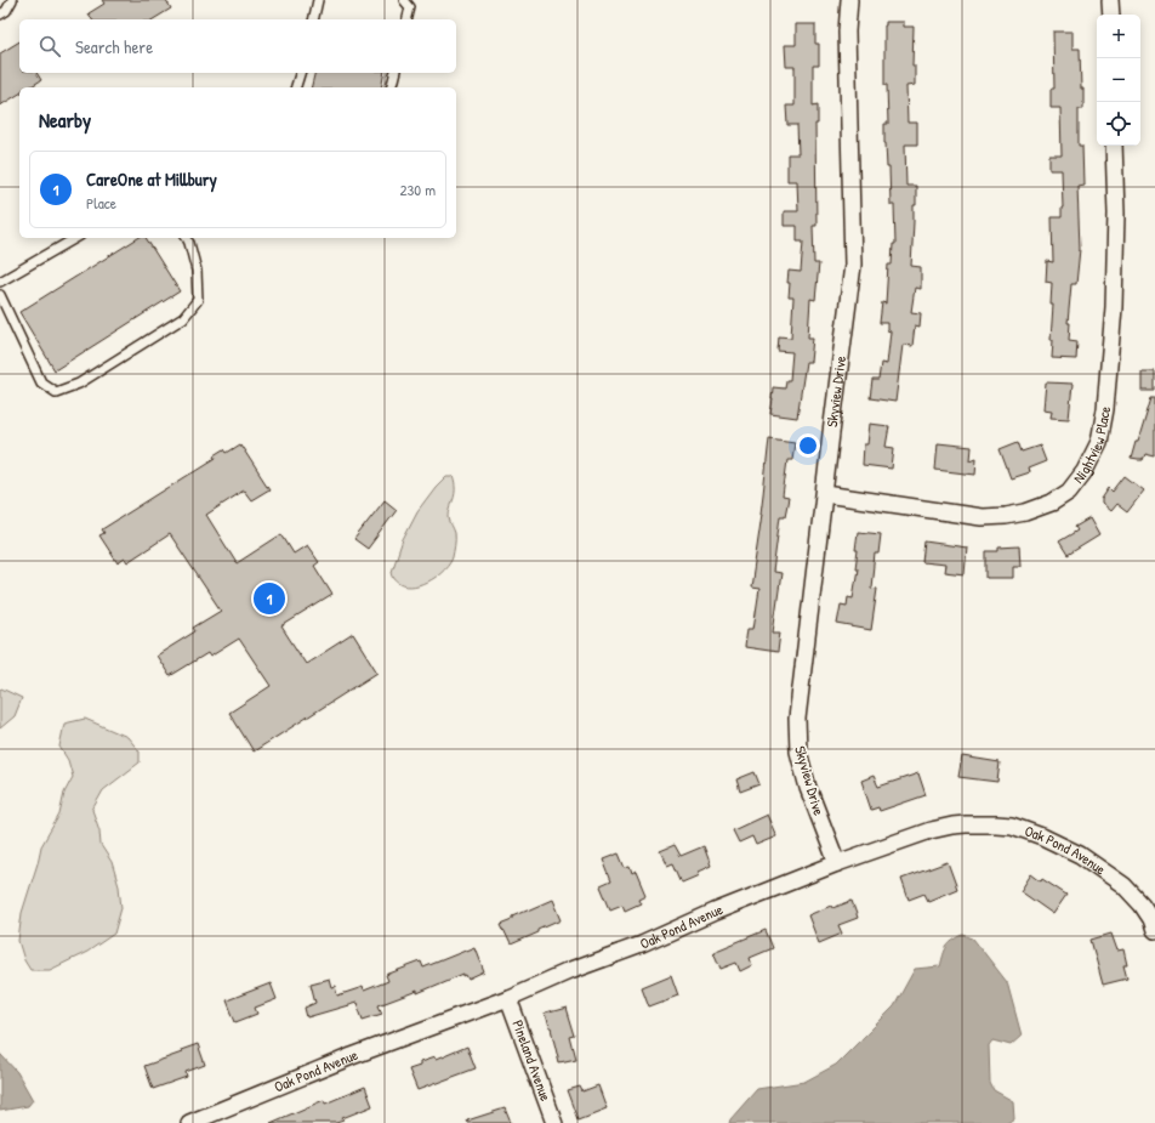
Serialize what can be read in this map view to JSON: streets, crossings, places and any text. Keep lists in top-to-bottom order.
{
  "streets": {
    "street": [
      "Skyview Drive",
      "Nightview Place",
      "Oak Pond Avenue",
      "Pineland Avenue"
    ]
  },
  "crossings": [
    ["Skyview Drive", "Nightview Place"],
    ["Skyview Drive", "Oak Pond Avenue"],
    ["Oak Pond Avenue", "Pineland Avenue"]
  ],
  "page": {
    "map_buttons": ["+", "−"],
    "search": "Search here",
    "heading": "Nearby",
    "list": [
      {
        "mark": "1",
        "name": "CareOne at Millbury",
        "note": "Place",
        "value": "230 m"
      }
    ],
    "pins": "1"
  }
}
